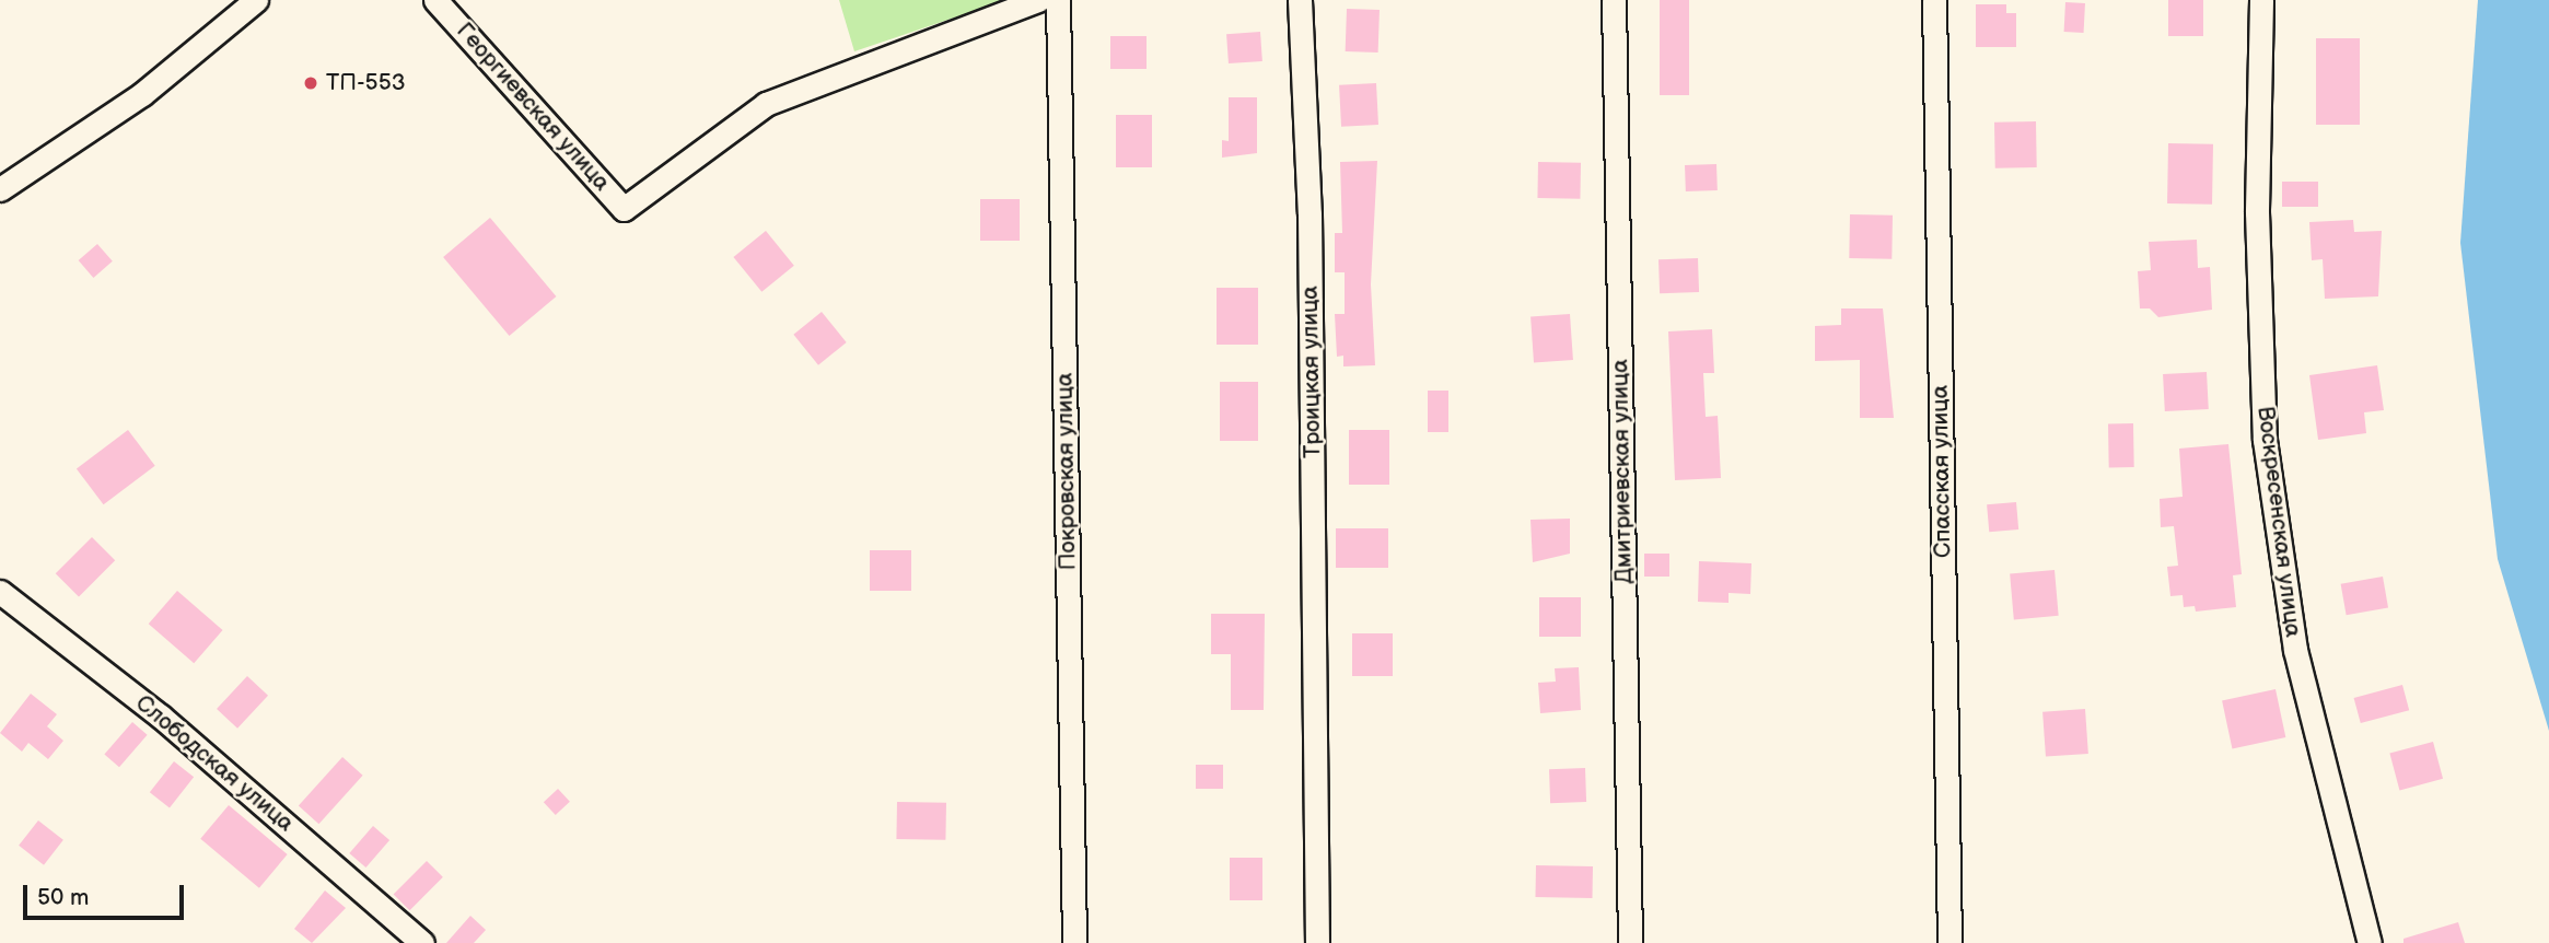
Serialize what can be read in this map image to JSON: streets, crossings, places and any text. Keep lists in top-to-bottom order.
{
  "streets": {
    "street": [
      "Георгиевская улица",
      "Троицкая улица",
      "Покровская улица",
      "Дмитриевская улица",
      "Спасская улица",
      "Воскресенская улица",
      "Слободская улица"
    ]
  },
  "places": ["ТП-553"],
  "scale_bar": "50 m"
}
